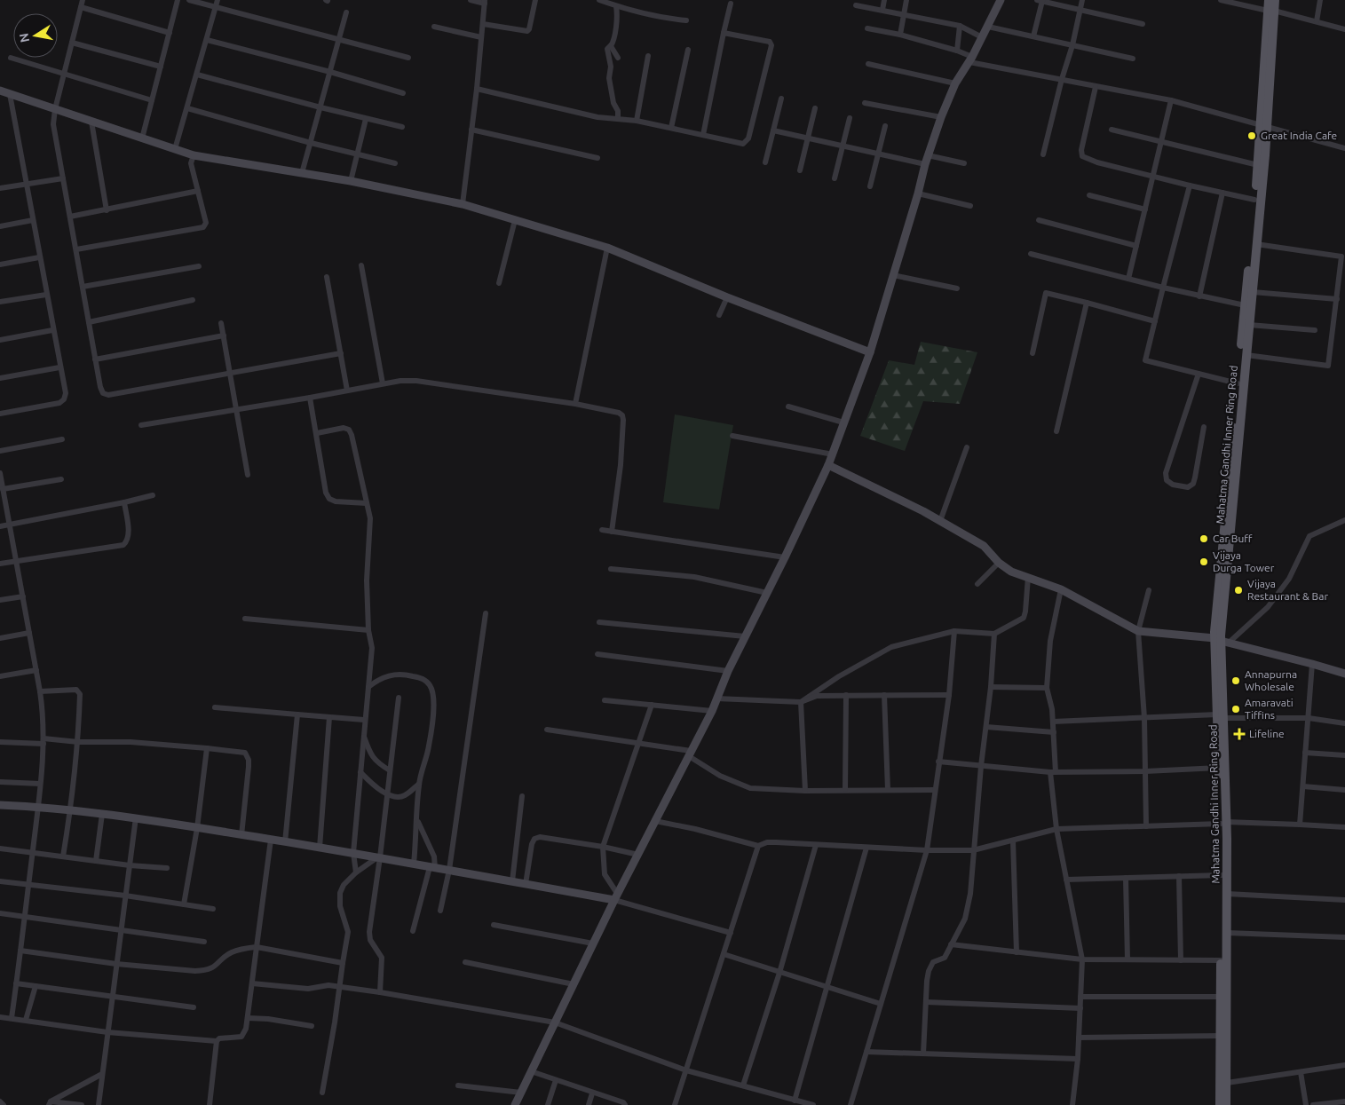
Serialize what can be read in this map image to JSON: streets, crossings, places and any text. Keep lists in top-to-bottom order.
{
  "streets": {
    "main road": ["Mahatma Gandhi Inner Ring Road"]
  },
  "places": {
    "other": [
      "Great India Cafe",
      "Car Buff",
      "Vijaya Durga Tower",
      "Vijaya Restaurant & Bar",
      "Annapurna Wholesale",
      "Amaravati Tiffins"
    ],
    "health": ["Lifeline"]
  },
  "north": "left"
}
